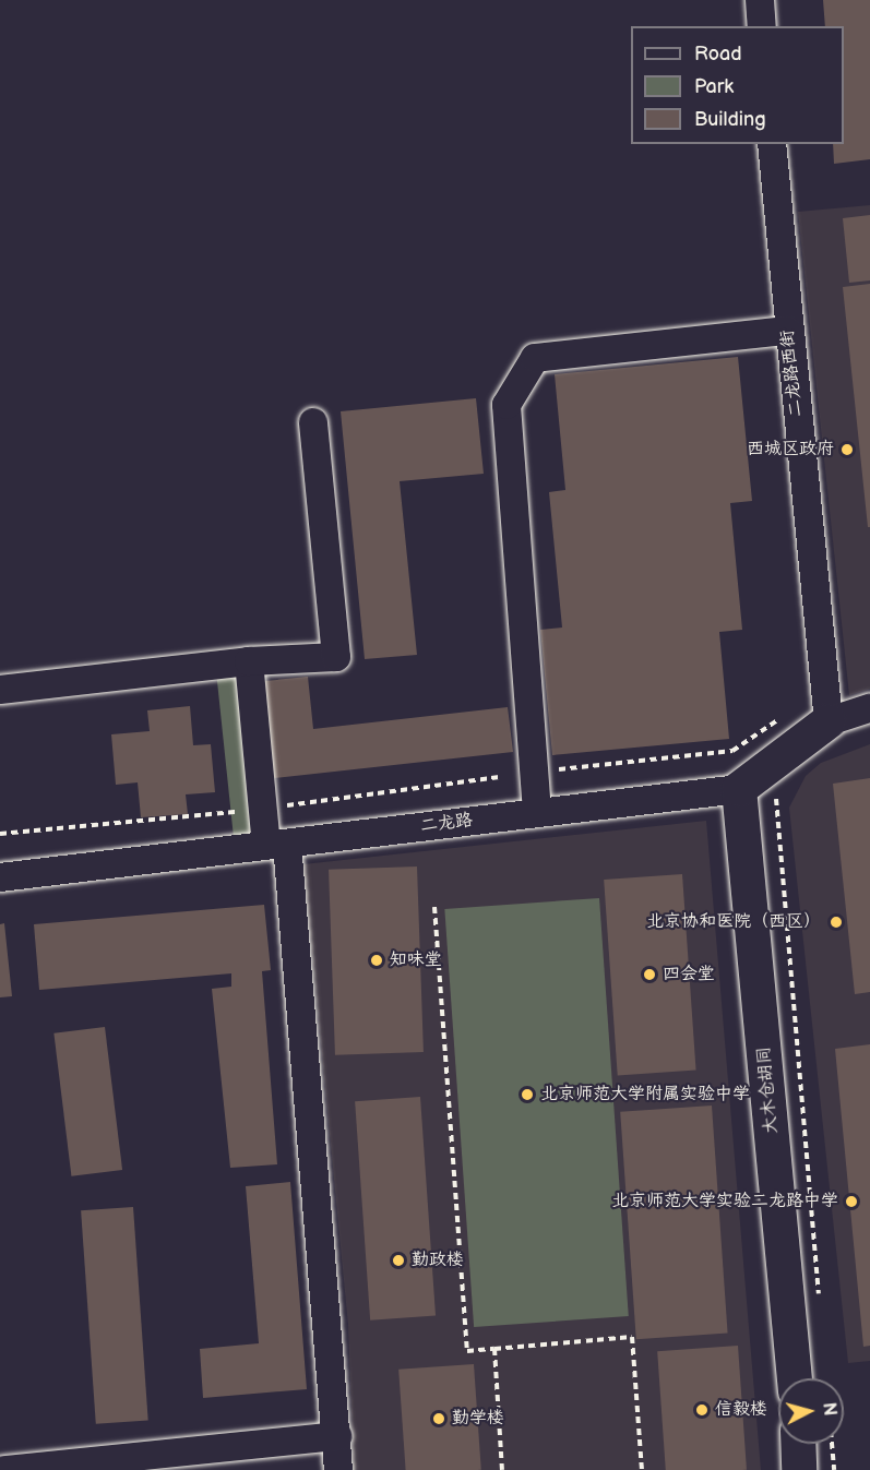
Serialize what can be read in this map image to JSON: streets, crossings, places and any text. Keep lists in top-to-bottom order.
{
  "streets": {
    "street": ["二龙路西街", "二龙路", "大木仓胡同"]
  },
  "crossings": [
    ["二龙路", "大木仓胡同"]
  ],
  "places": [
    "西城区政府",
    "北京协和医院（西区）",
    "知味堂",
    "四会堂",
    "北京师范大学附属实验中学",
    "北京师范大学实验二龙路中学",
    "勤政楼",
    "信毅楼",
    "勤学楼"
  ],
  "legend": ["Road", "Park", "Building"],
  "north": "right"
}
